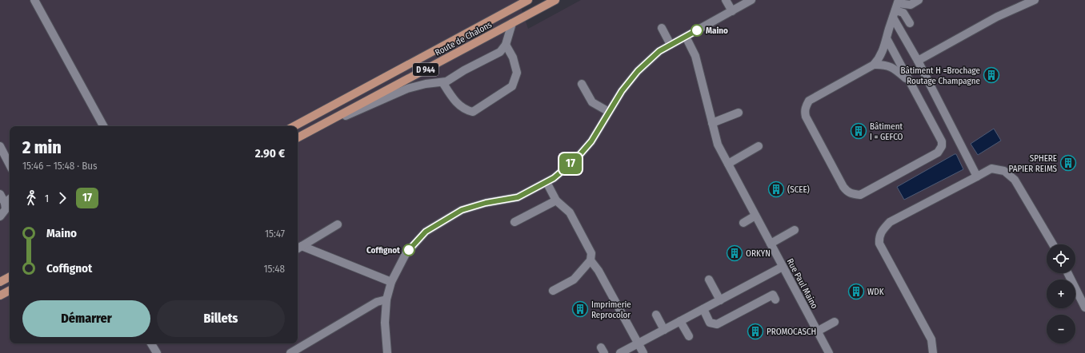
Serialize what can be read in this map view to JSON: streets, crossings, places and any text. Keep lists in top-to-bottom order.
{
  "streets": {
    "main road": ["Route de Chalons", "D 944"],
    "street": ["Rue Paul Maino"]
  },
  "places": {
    "other": ["Maino", "Coffignot"],
    "building": [
      "Bâtiment H =Brochage Routage Champagne",
      "Bâtiment I = GEFCO",
      "SPHERE PAPIER REIMS",
      "(SCEE)",
      "ORKYN",
      "WDK",
      "Imprimerie Reprocolor",
      "PROMOCASCH"
    ]
  },
  "lines": ["bus line 17"],
  "page": {
    "on_map": "17",
    "heading": ["2 min", "15:46 – 15:48 · Bus", "2.90 €"],
    "legs": ["1", "17"],
    "list": [
      {
        "name": "Maino",
        "value": "15:47"
      },
      {
        "name": "Coffignot",
        "value": "15:48"
      }
    ],
    "map_buttons": ["+", "−"],
    "buttons": ["Démarrer", "Billets"]
  }
}
